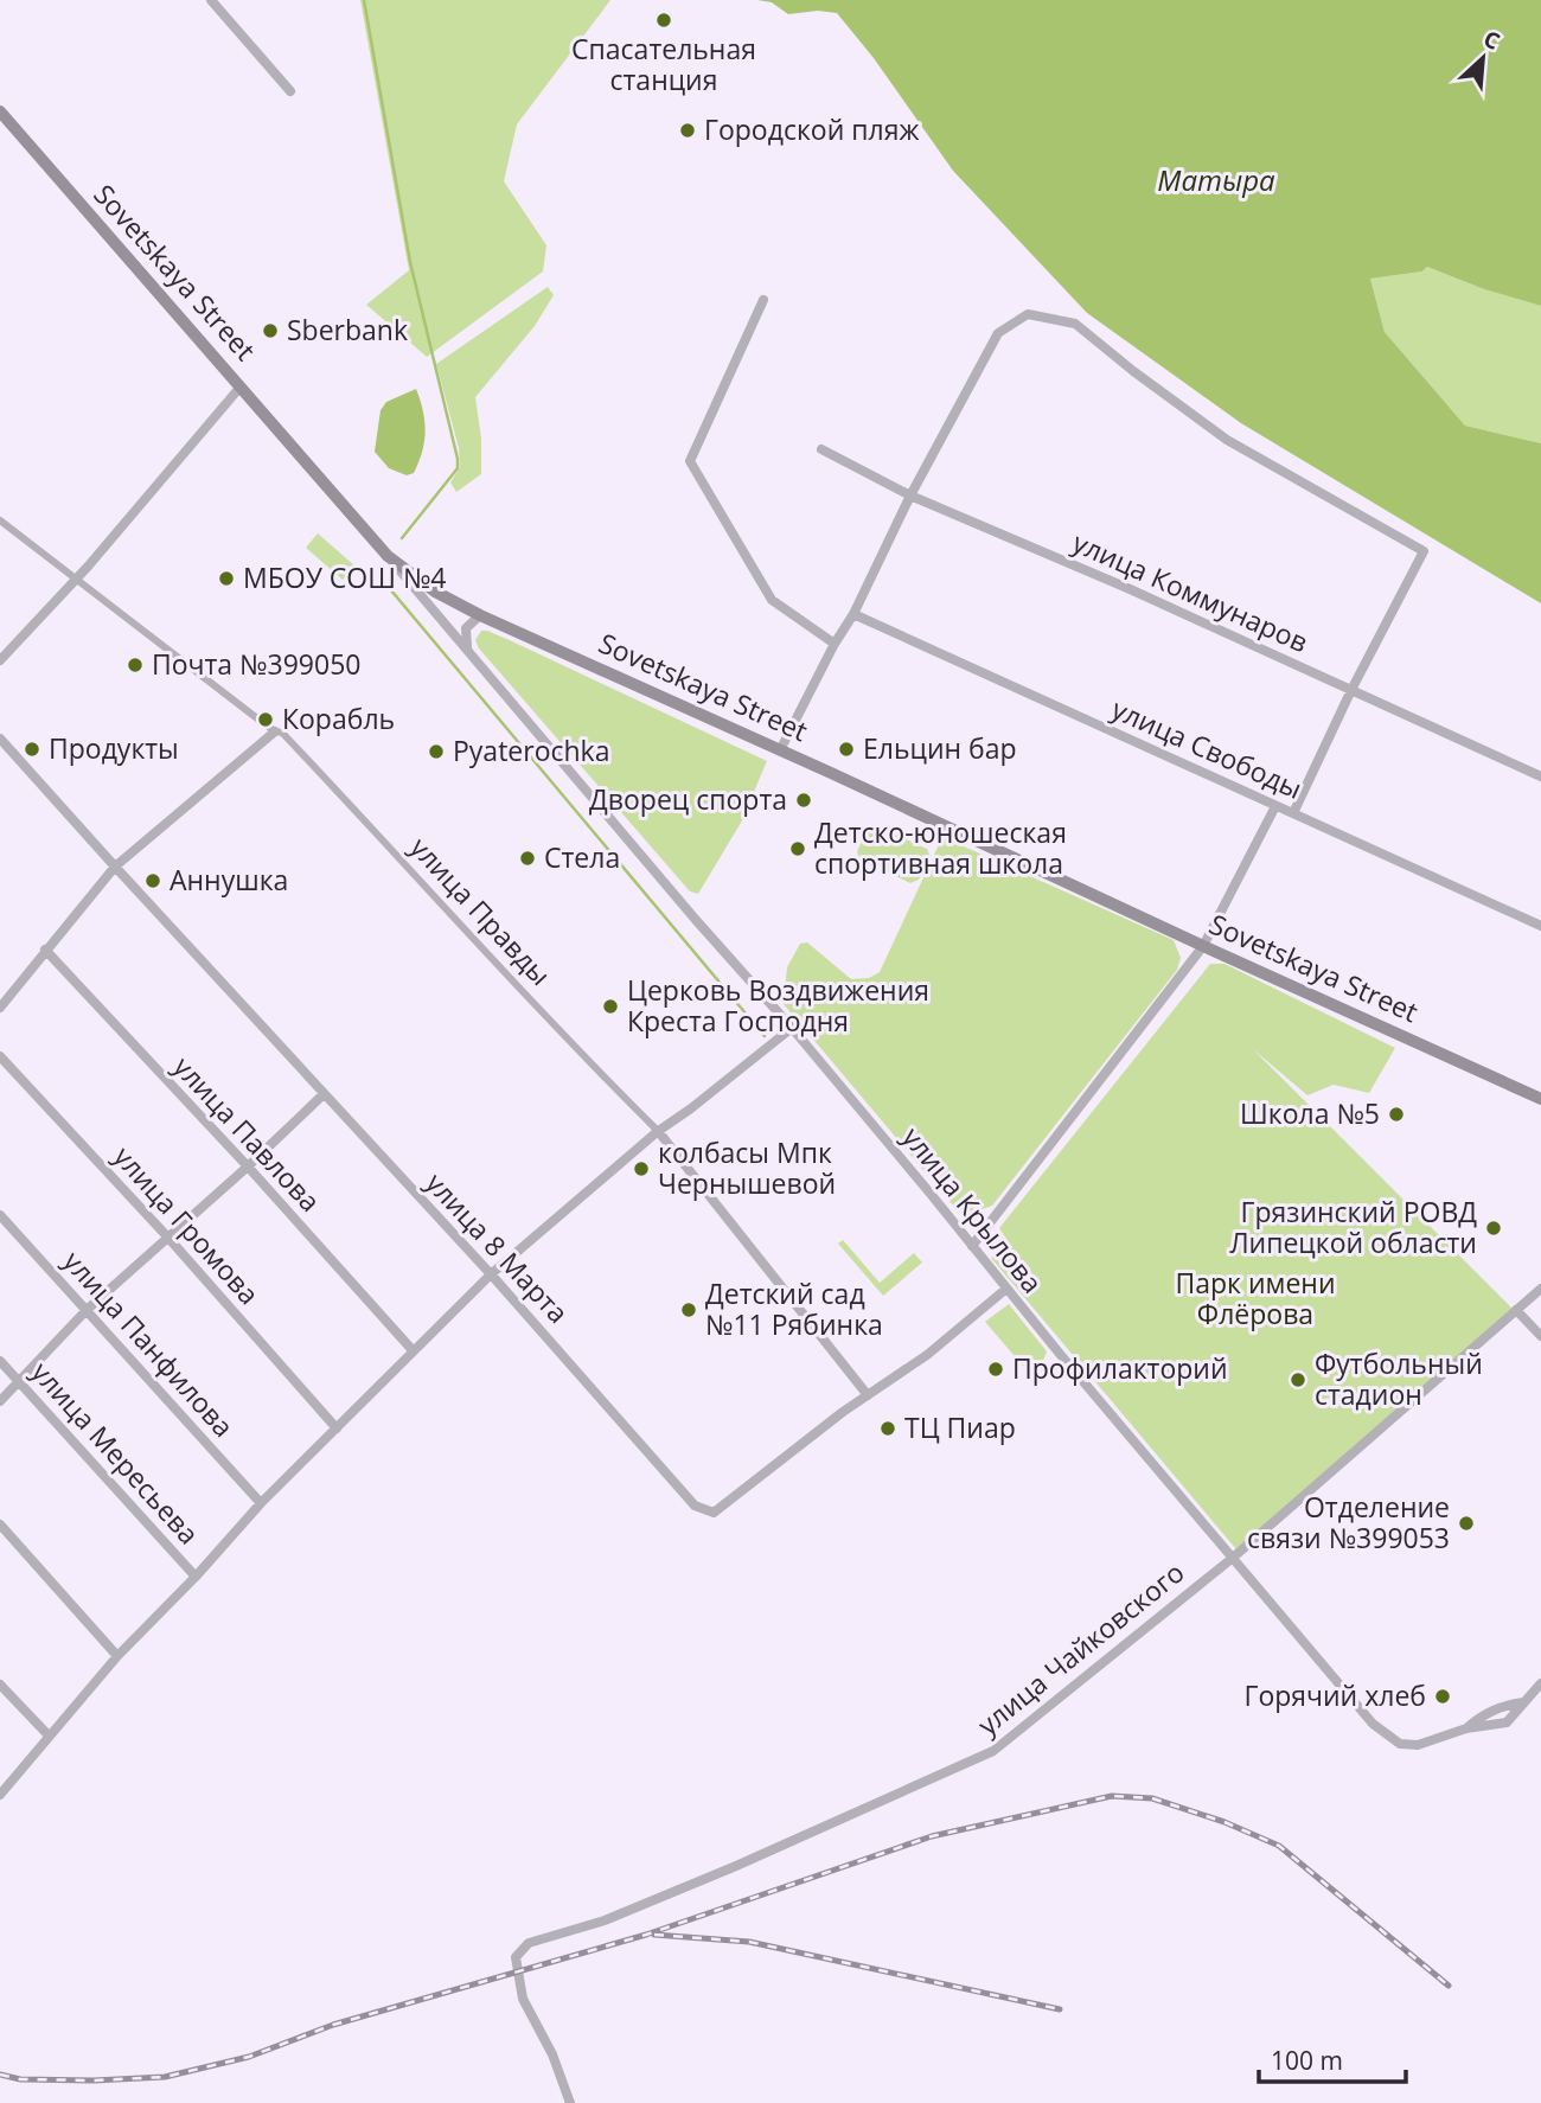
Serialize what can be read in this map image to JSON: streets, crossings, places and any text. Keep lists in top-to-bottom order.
{
  "streets": {
    "main road": ["Sovetskaya Street"],
    "street": [
      "улица Коммунаров",
      "улица Свободы",
      "улица Правды",
      "улица Павлова",
      "улица Крылова",
      "улица Громова",
      "улица 8 Марта",
      "улица Панфилова",
      "улица Мересьева",
      "улица Чайковского"
    ]
  },
  "crossings": [
    ["Sovetskaya Street", "улица Крылова"],
    ["улица Правды", "улица 8 Марта"],
    ["улица Крылова", "улица 8 Марта"],
    ["улица Крылова", "улица Чайковского"]
  ],
  "water": ["Матыра"],
  "parks": ["Парк имени Флёрова"],
  "places": [
    "Спасательная станция",
    "Городской пляж",
    "Sberbank",
    "МБОУ СОШ №4",
    "Почта №399050",
    "Корабль",
    "Продукты",
    "Ельцин бар",
    "Pyaterochka",
    "Дворец спорта",
    "Детско-юношеская спортивная школа",
    "Стела",
    "Аннушка",
    "Церковь Воздвижения Креста Господня",
    "Школа №5",
    "колбасы Мпк Чернышевой",
    "Грязинский РОВД Липецкой области",
    "Детский сад №11 Рябинка",
    "Профилакторий",
    "Футбольный стадион",
    "ТЦ Пиар",
    "Отделение связи №399053",
    "Горячий хлеб"
  ],
  "scale_bar": "100 m",
  "north": "top right"
}
